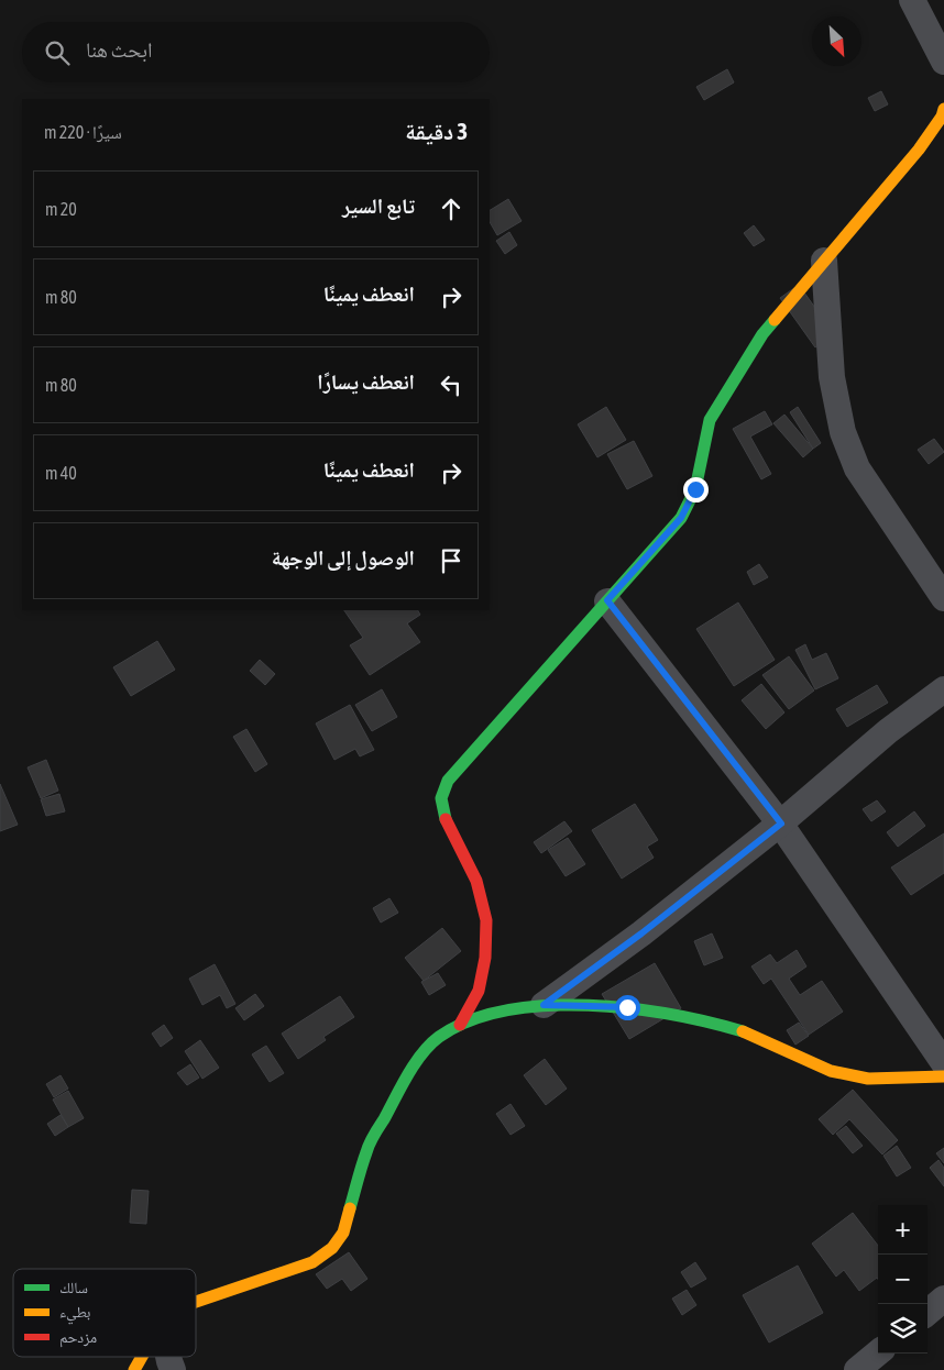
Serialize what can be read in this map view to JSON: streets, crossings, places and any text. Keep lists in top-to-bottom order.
{
  "legend": ["سالك", "بطيء", "مزدحم"],
  "north": "bottom right",
  "page": {
    "search": "ابحث هنا",
    "heading": ["3 دقيقة", "سيرًا · 220 m"],
    "list": [
      ["تابع السير", "20 m"],
      ["انعطف يمينًا", "80 m"],
      ["انعطف يسارًا", "80 m"],
      ["انعطف يمينًا", "40 m"],
      "الوصول إلى الوجهة"
    ],
    "map_buttons": ["+", "−"]
  }
}
